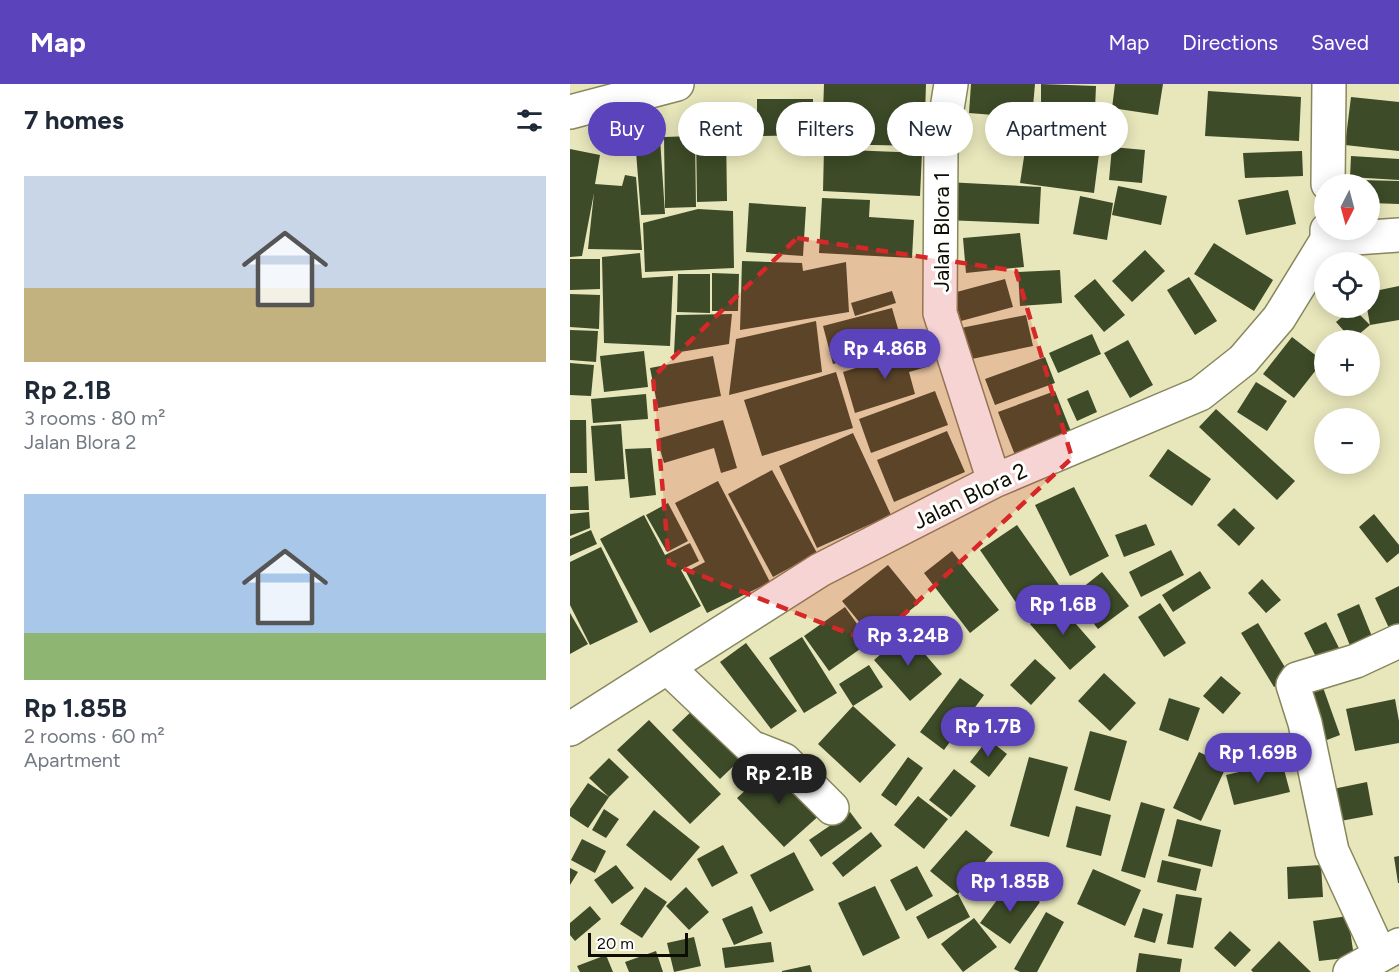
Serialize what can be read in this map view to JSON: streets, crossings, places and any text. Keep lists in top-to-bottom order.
{
  "streets": {
    "street": ["Jalan Blora 1", "Jalan Blora 2"]
  },
  "crossings": [
    ["Jalan Blora 1", "Jalan Blora 2"]
  ],
  "scale_bar": "20 m",
  "north": "bottom",
  "page": {
    "header": "Map",
    "nav": ["Map", "Directions", "Saved"],
    "heading": "7 homes",
    "chip": [
      "Buy",
      "Rent",
      "Filters",
      "New",
      "Apartment"
    ],
    "list": [
      {
        "name": "Rp 2.1B",
        "note": "3 rooms · 80 m² · Jalan Blora 2"
      },
      {
        "name": "Rp 1.85B",
        "note": "2 rooms · 60 m² · Apartment"
      }
    ],
    "map_buttons": ["+", "−"],
    "price": [
      "Rp 4.86B",
      "Rp 1.6B",
      "Rp 3.24B",
      "Rp 1.7B",
      "Rp 1.69B",
      "Rp 2.1B",
      "Rp 1.85B"
    ],
    "scale": "20 m"
  }
}
